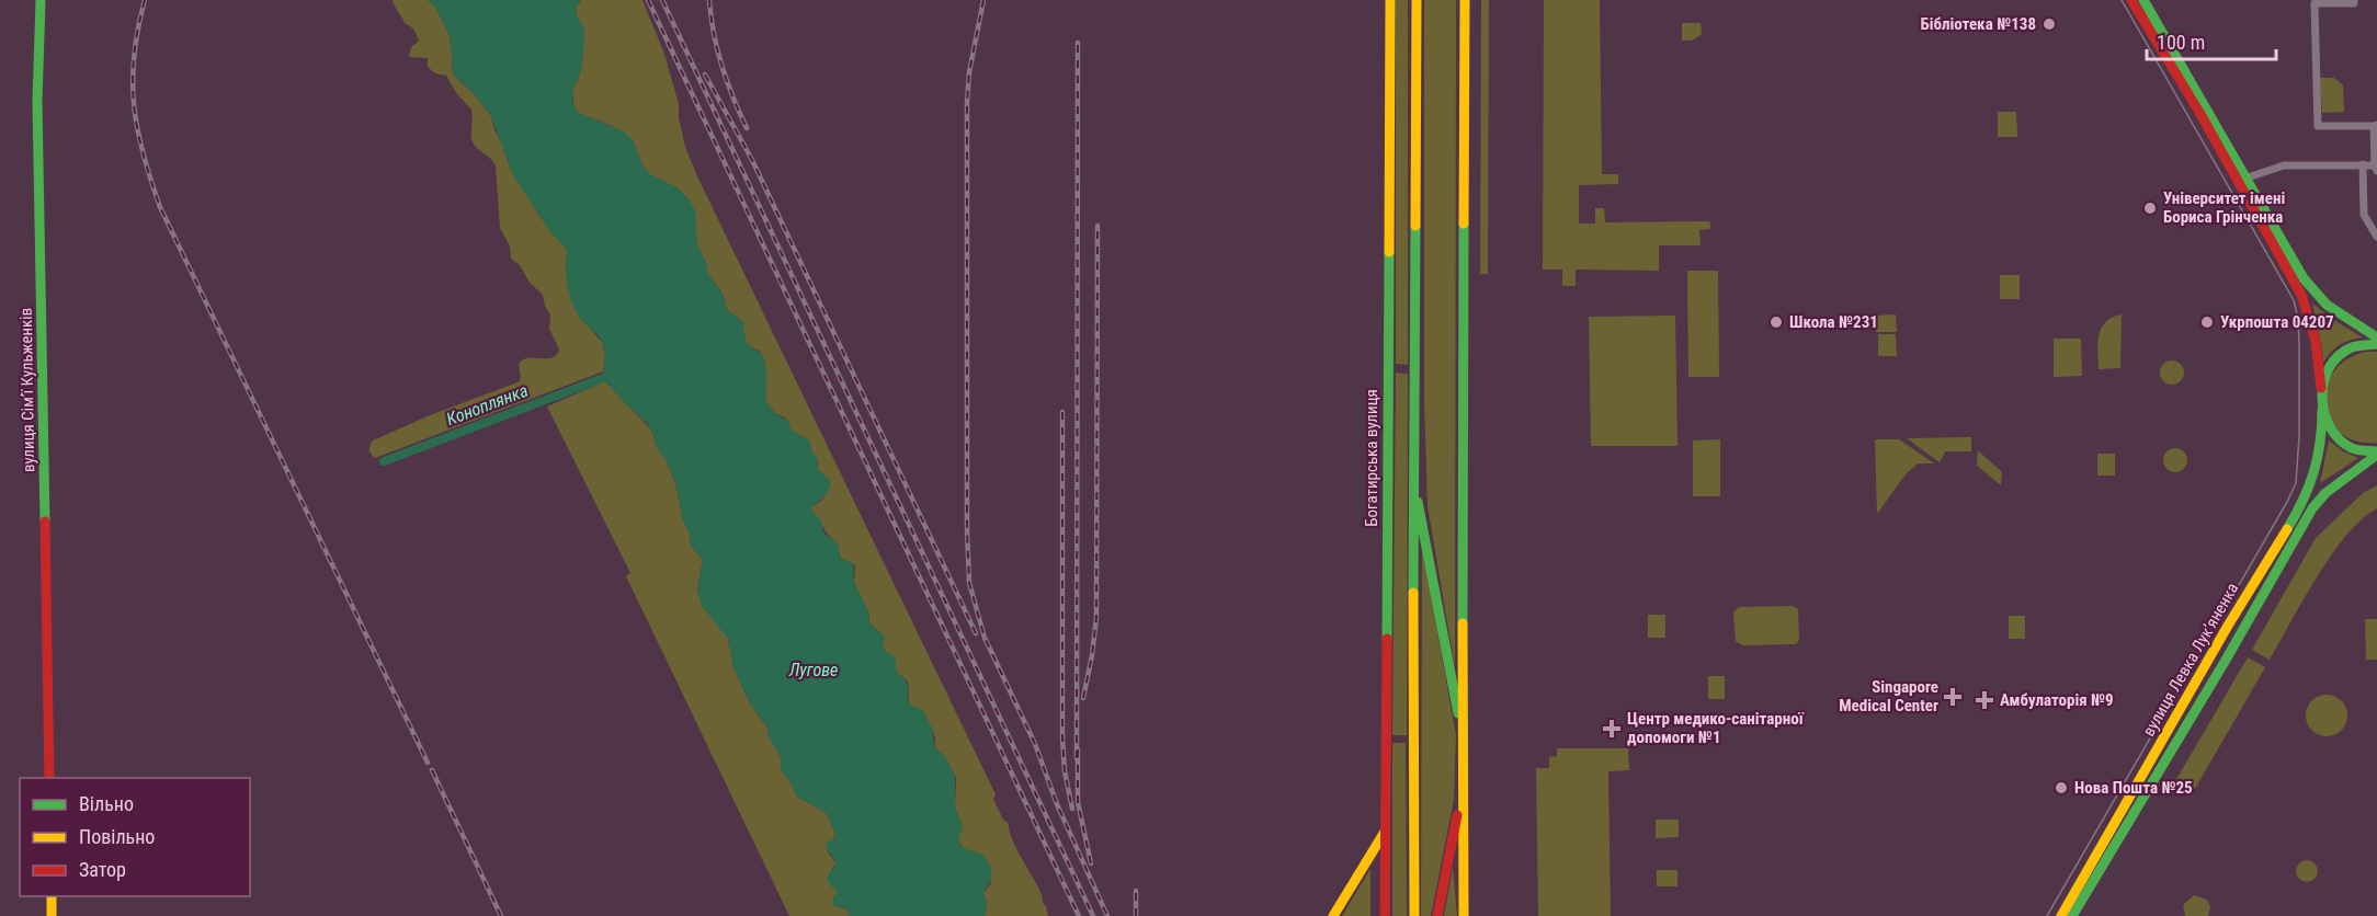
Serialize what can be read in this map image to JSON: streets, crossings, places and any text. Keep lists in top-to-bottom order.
{
  "streets": {
    "main road": ["вулиця Сімʼї Кульженків", "Богатирська вулиця", "вулиця Левка Лукʼяненка"]
  },
  "water": ["Коноплянка", "Лугове"],
  "places": {
    "other": [
      "Бібліотека №138",
      "Університет імені Бориса Грінченка",
      "Школа №231",
      "Укрпошта 04207",
      "Нова Пошта №25"
    ],
    "health": ["Singapore Medical Center", "Амбулаторія №9", "Центр медико-санітарної допомоги №1"]
  },
  "legend": ["Вільно", "Повільно", "Затор"],
  "scale_bar": "100 m"
}
